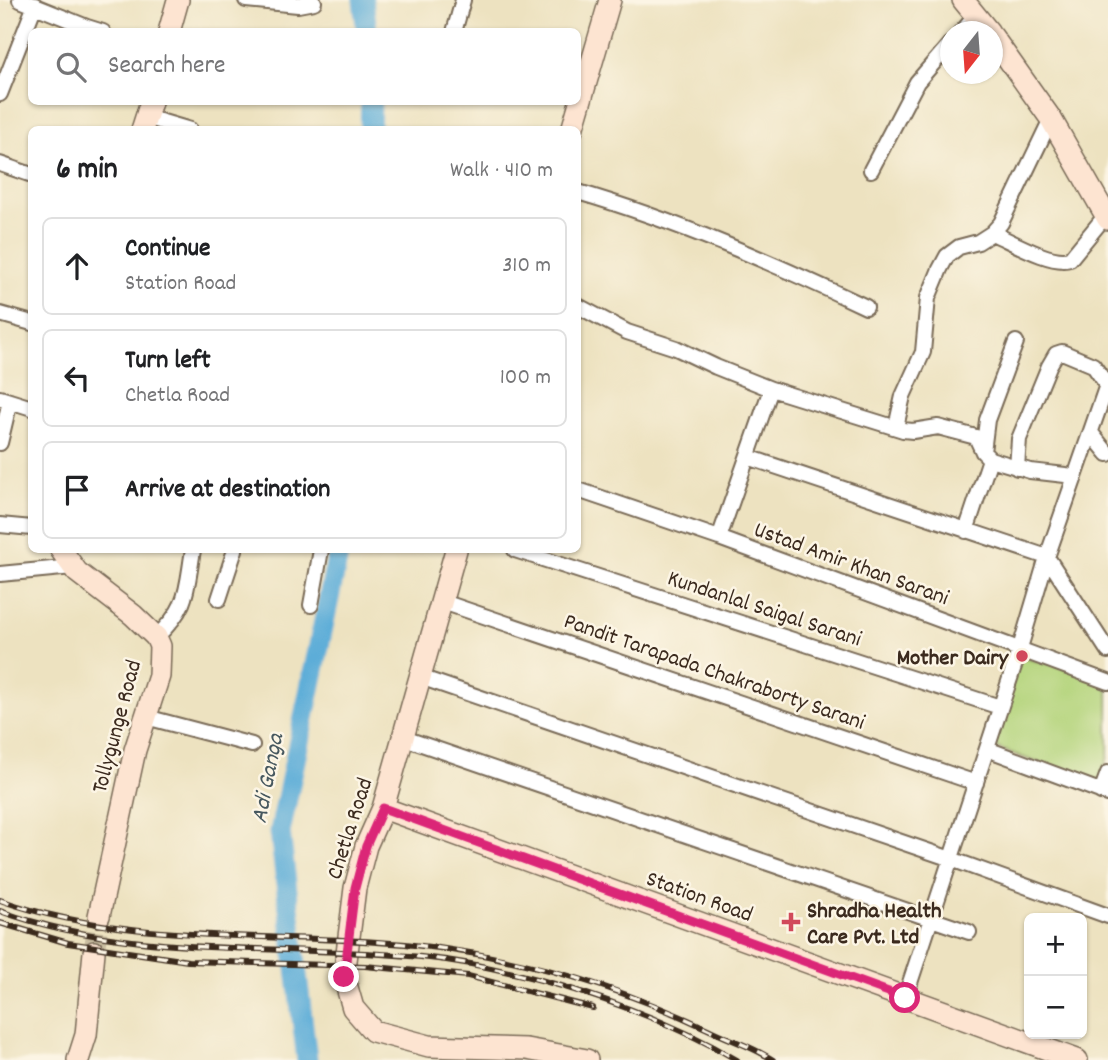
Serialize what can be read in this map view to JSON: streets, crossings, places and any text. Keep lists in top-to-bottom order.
{
  "streets": {
    "street": [
      "Ustad Amir Khan Sarani",
      "Kundanlal Saigal Sarani",
      "Pandit Tarapada Chakraborty Sarani",
      "Tollygunge Road",
      "Chetla Road",
      "Station Road"
    ]
  },
  "crossings": [
    ["Pandit Tarapada Chakraborty Sarani", "Chetla Road"],
    ["Chetla Road", "Station Road"]
  ],
  "water": ["Adi Ganga"],
  "places": {
    "other": ["Mother Dairy"],
    "health": ["Shradha Health Care Pvt. Ltd"]
  },
  "north": "bottom",
  "page": {
    "search": "Search here",
    "heading": ["6 min", "Walk · 410 m"],
    "list": [
      ["Continue", "Station Road", "310 m"],
      ["Turn left", "Chetla Road", "100 m"],
      "Arrive at destination"
    ],
    "map_buttons": ["+", "−"]
  }
}
